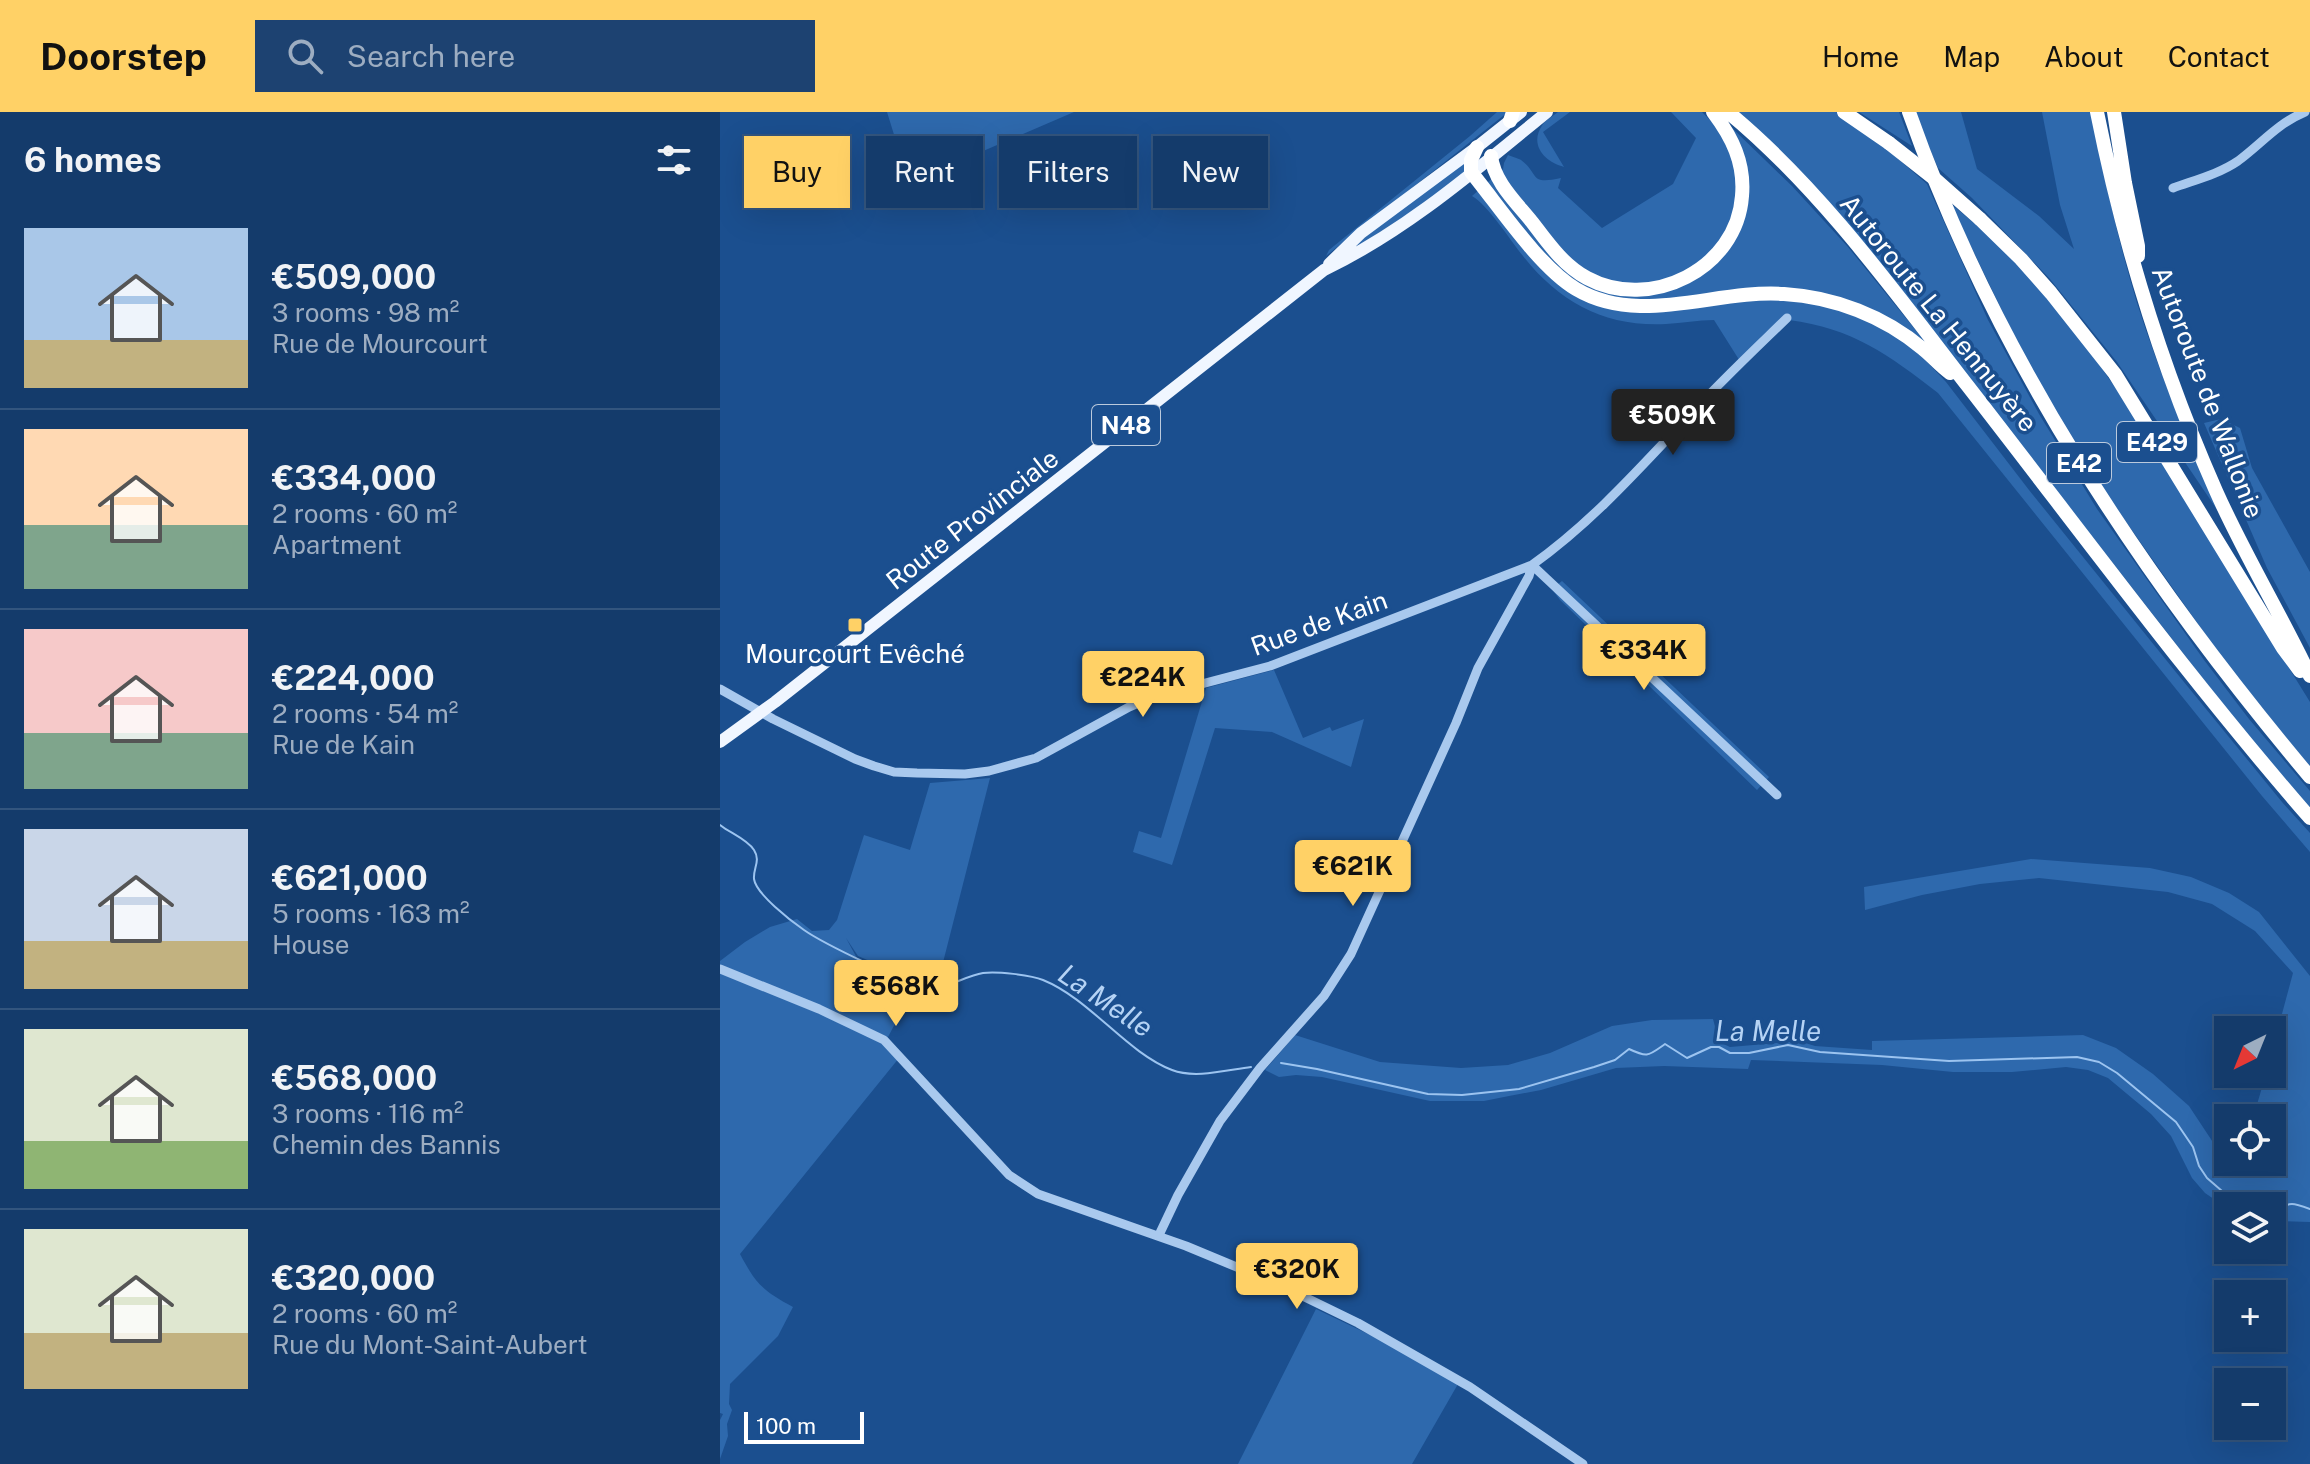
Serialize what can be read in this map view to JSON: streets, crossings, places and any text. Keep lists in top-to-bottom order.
{
  "streets": {
    "highway": [
      "Autoroute La Hennuyère",
      "Autoroute de Wallonie",
      "E429",
      "E42"
    ],
    "main road": ["N48", "Route Provinciale"],
    "street": ["Rue de Kain"]
  },
  "crossings": [
    ["N48", "Route Provinciale"],
    ["Route Provinciale", "Rue de Kain"]
  ],
  "water": ["La Melle"],
  "places": {
    "transit": ["Mourcourt Evêché"]
  },
  "scale_bar": "100 m",
  "north": "bottom left",
  "page": {
    "header": "Doorstep",
    "search": "Search here",
    "nav": [
      "Home",
      "Map",
      "About",
      "Contact"
    ],
    "heading": "6 homes",
    "chip": [
      "Buy",
      "Rent",
      "Filters",
      "New"
    ],
    "list": [
      {
        "name": "€509,000",
        "note": "3 rooms · 98 m² · Rue de Mourcourt"
      },
      {
        "name": "€334,000",
        "note": "2 rooms · 60 m² · Apartment"
      },
      {
        "name": "€224,000",
        "note": "2 rooms · 54 m² · Rue de Kain"
      },
      {
        "name": "€621,000",
        "note": "5 rooms · 163 m² · House"
      },
      {
        "name": "€568,000",
        "note": "3 rooms · 116 m² · Chemin des Bannis"
      },
      {
        "name": "€320,000",
        "note": "2 rooms · 60 m² · Rue du Mont-Saint-Aubert"
      }
    ],
    "price": [
      "€509K",
      "€334K",
      "€224K",
      "€621K",
      "€568K",
      "€320K"
    ],
    "map_buttons": ["+", "−"],
    "scale": "100 m"
  }
}
